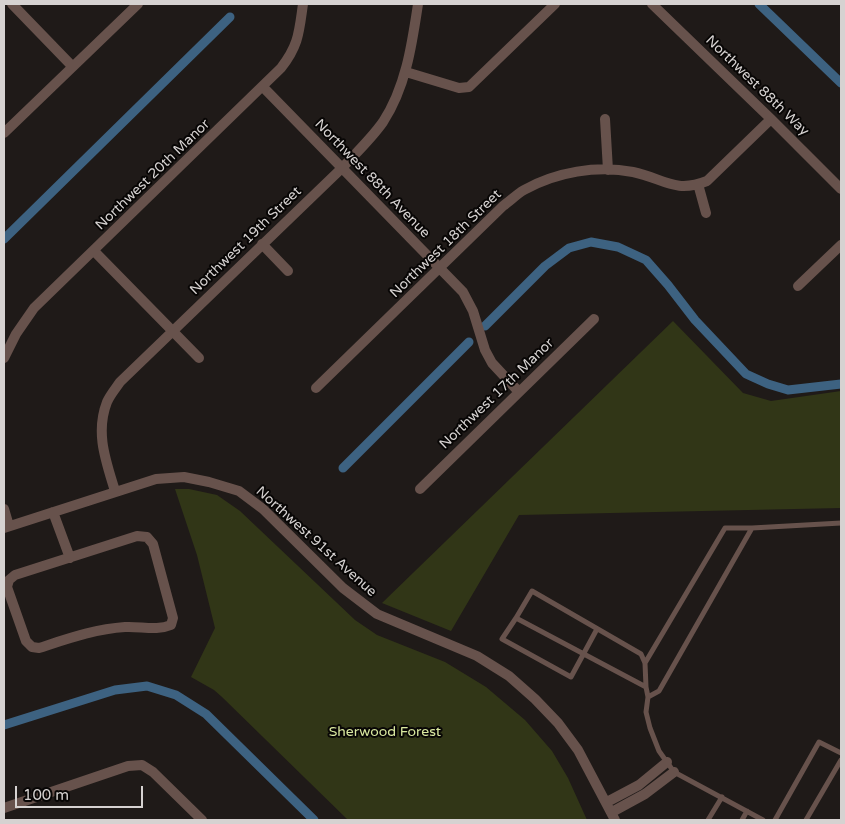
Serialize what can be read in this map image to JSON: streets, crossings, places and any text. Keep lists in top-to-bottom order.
{
  "streets": {
    "street": [
      "Northwest 88th Way",
      "Northwest 20th Manor",
      "Northwest 88th Avenue",
      "Northwest 19th Street",
      "Northwest 18th Street",
      "Northwest 17th Manor",
      "Northwest 91st Avenue"
    ]
  },
  "crossings": [
    ["Northwest 20th Manor", "Northwest 88th Avenue"],
    ["Northwest 88th Avenue", "Northwest 19th Street"],
    ["Northwest 88th Avenue", "Northwest 18th Street"],
    ["Northwest 88th Avenue", "Northwest 17th Manor"],
    ["Northwest 19th Street", "Northwest 91st Avenue"]
  ],
  "parks": ["Sherwood Forest"],
  "scale_bar": "100 m"
}
